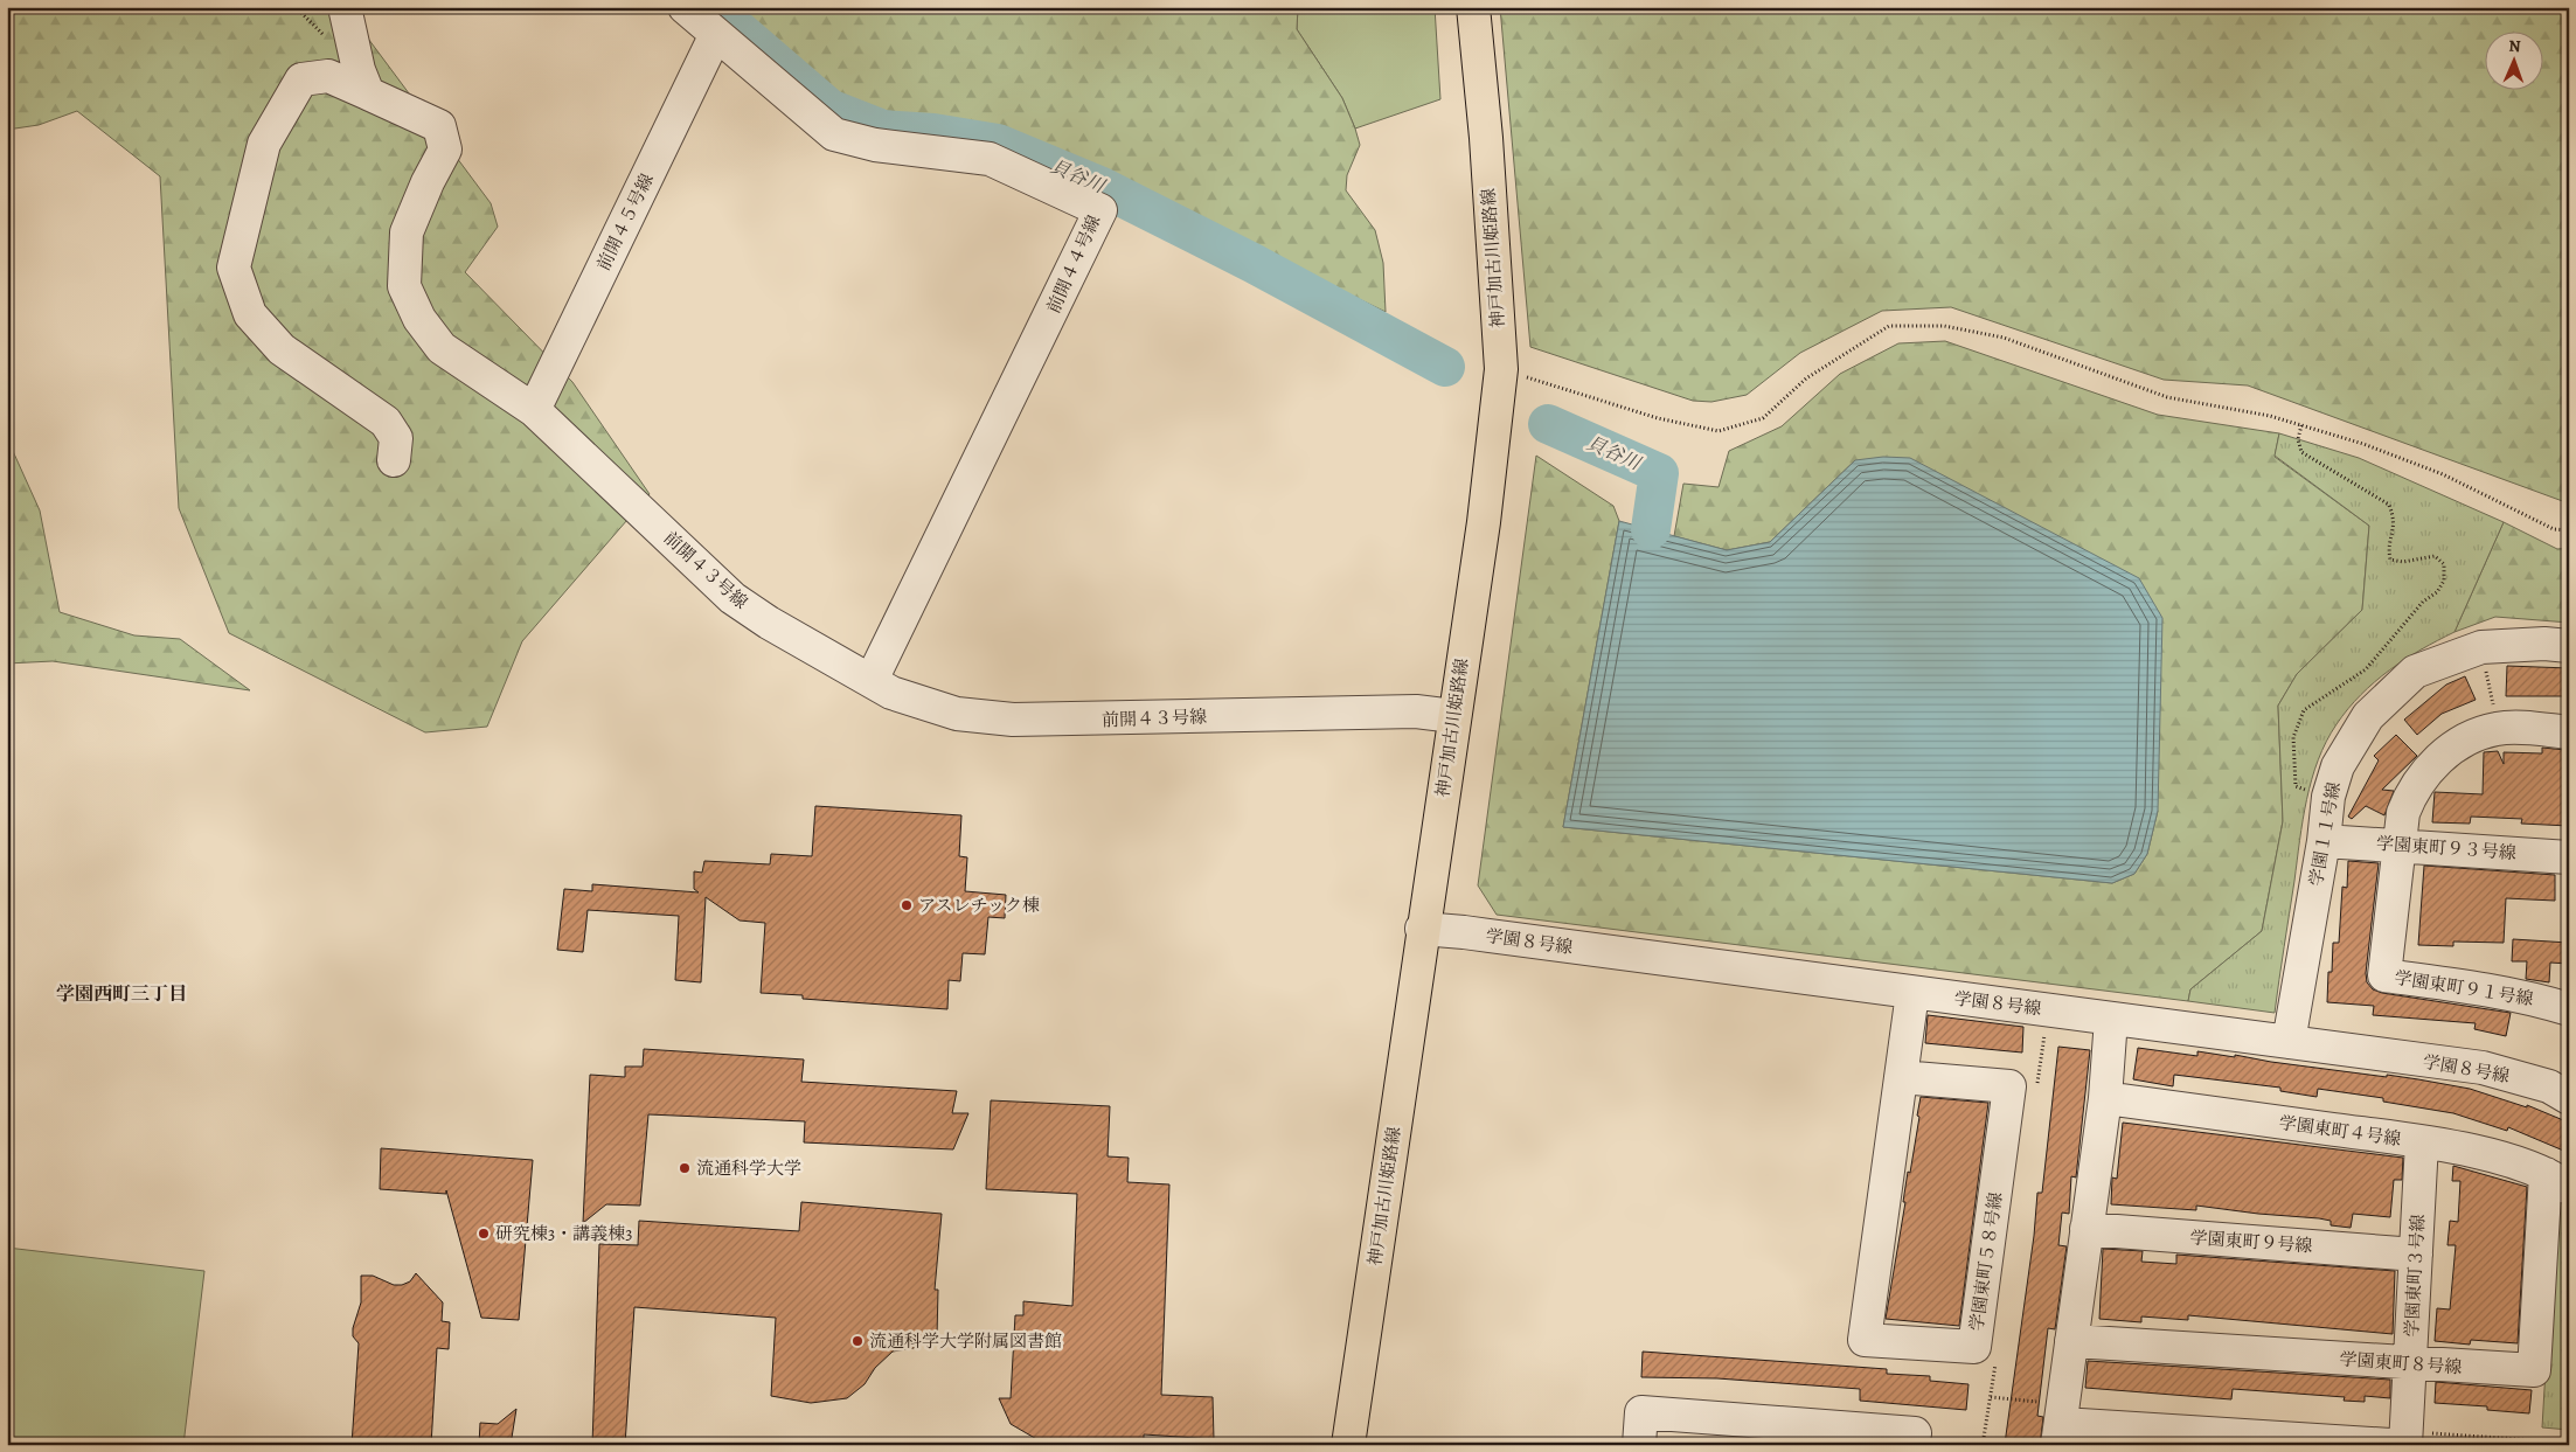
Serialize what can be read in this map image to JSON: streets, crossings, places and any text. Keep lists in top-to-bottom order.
{
  "streets": {
    "main road": ["神戸加古川姫路線"],
    "street": [
      "前開４５号線",
      "前開４４号線",
      "前開４３号線",
      "学園１１号線",
      "学園東町９３号線",
      "学園８号線",
      "学園東町９１号線",
      "学園東町４号線",
      "学園東町９号線",
      "学園東町５８号線",
      "学園東町３号線",
      "学園東町８号線"
    ]
  },
  "crossings": [
    ["前開４５号線", "前開４４号線"],
    ["前開４５号線", "前開４３号線"],
    ["神戸加古川姫路線", "前開４３号線"],
    ["神戸加古川姫路線", "学園８号線"],
    ["前開４４号線", "前開４３号線"],
    ["学園１１号線", "学園東町９３号線"],
    ["学園１１号線", "学園８号線"],
    ["学園東町９３号線", "学園東町９１号線"],
    ["学園８号線", "学園東町５８号線"],
    ["学園東町４号線", "学園東町３号線"],
    ["学園東町４号線", "学園東町８号線"],
    ["学園東町９号線", "学園東町３号線"],
    ["学園東町３号線", "学園東町８号線"]
  ],
  "districts": ["学園西町三丁目"],
  "water": ["貝谷川"],
  "places": [
    "アスレチック棟",
    "流通科学大学",
    "研究棟3・講義棟3",
    "流通科学大学附属図書館"
  ],
  "north": "top"
}
